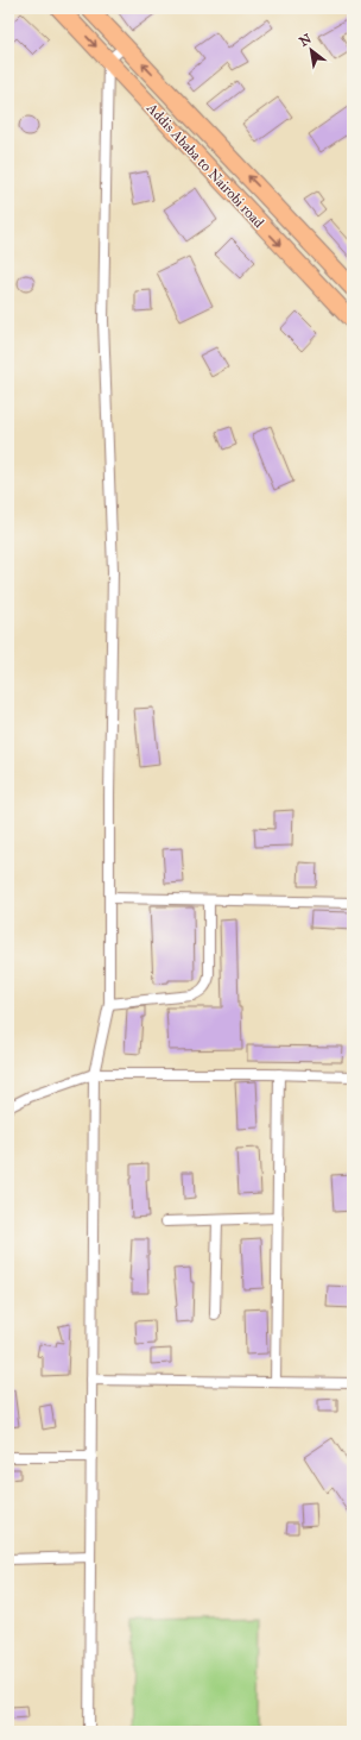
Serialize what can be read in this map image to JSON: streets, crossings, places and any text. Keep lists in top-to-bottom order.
{
  "streets": {
    "highway": ["Addis Ababa to Nairobi road"]
  },
  "north": "top left"
}
